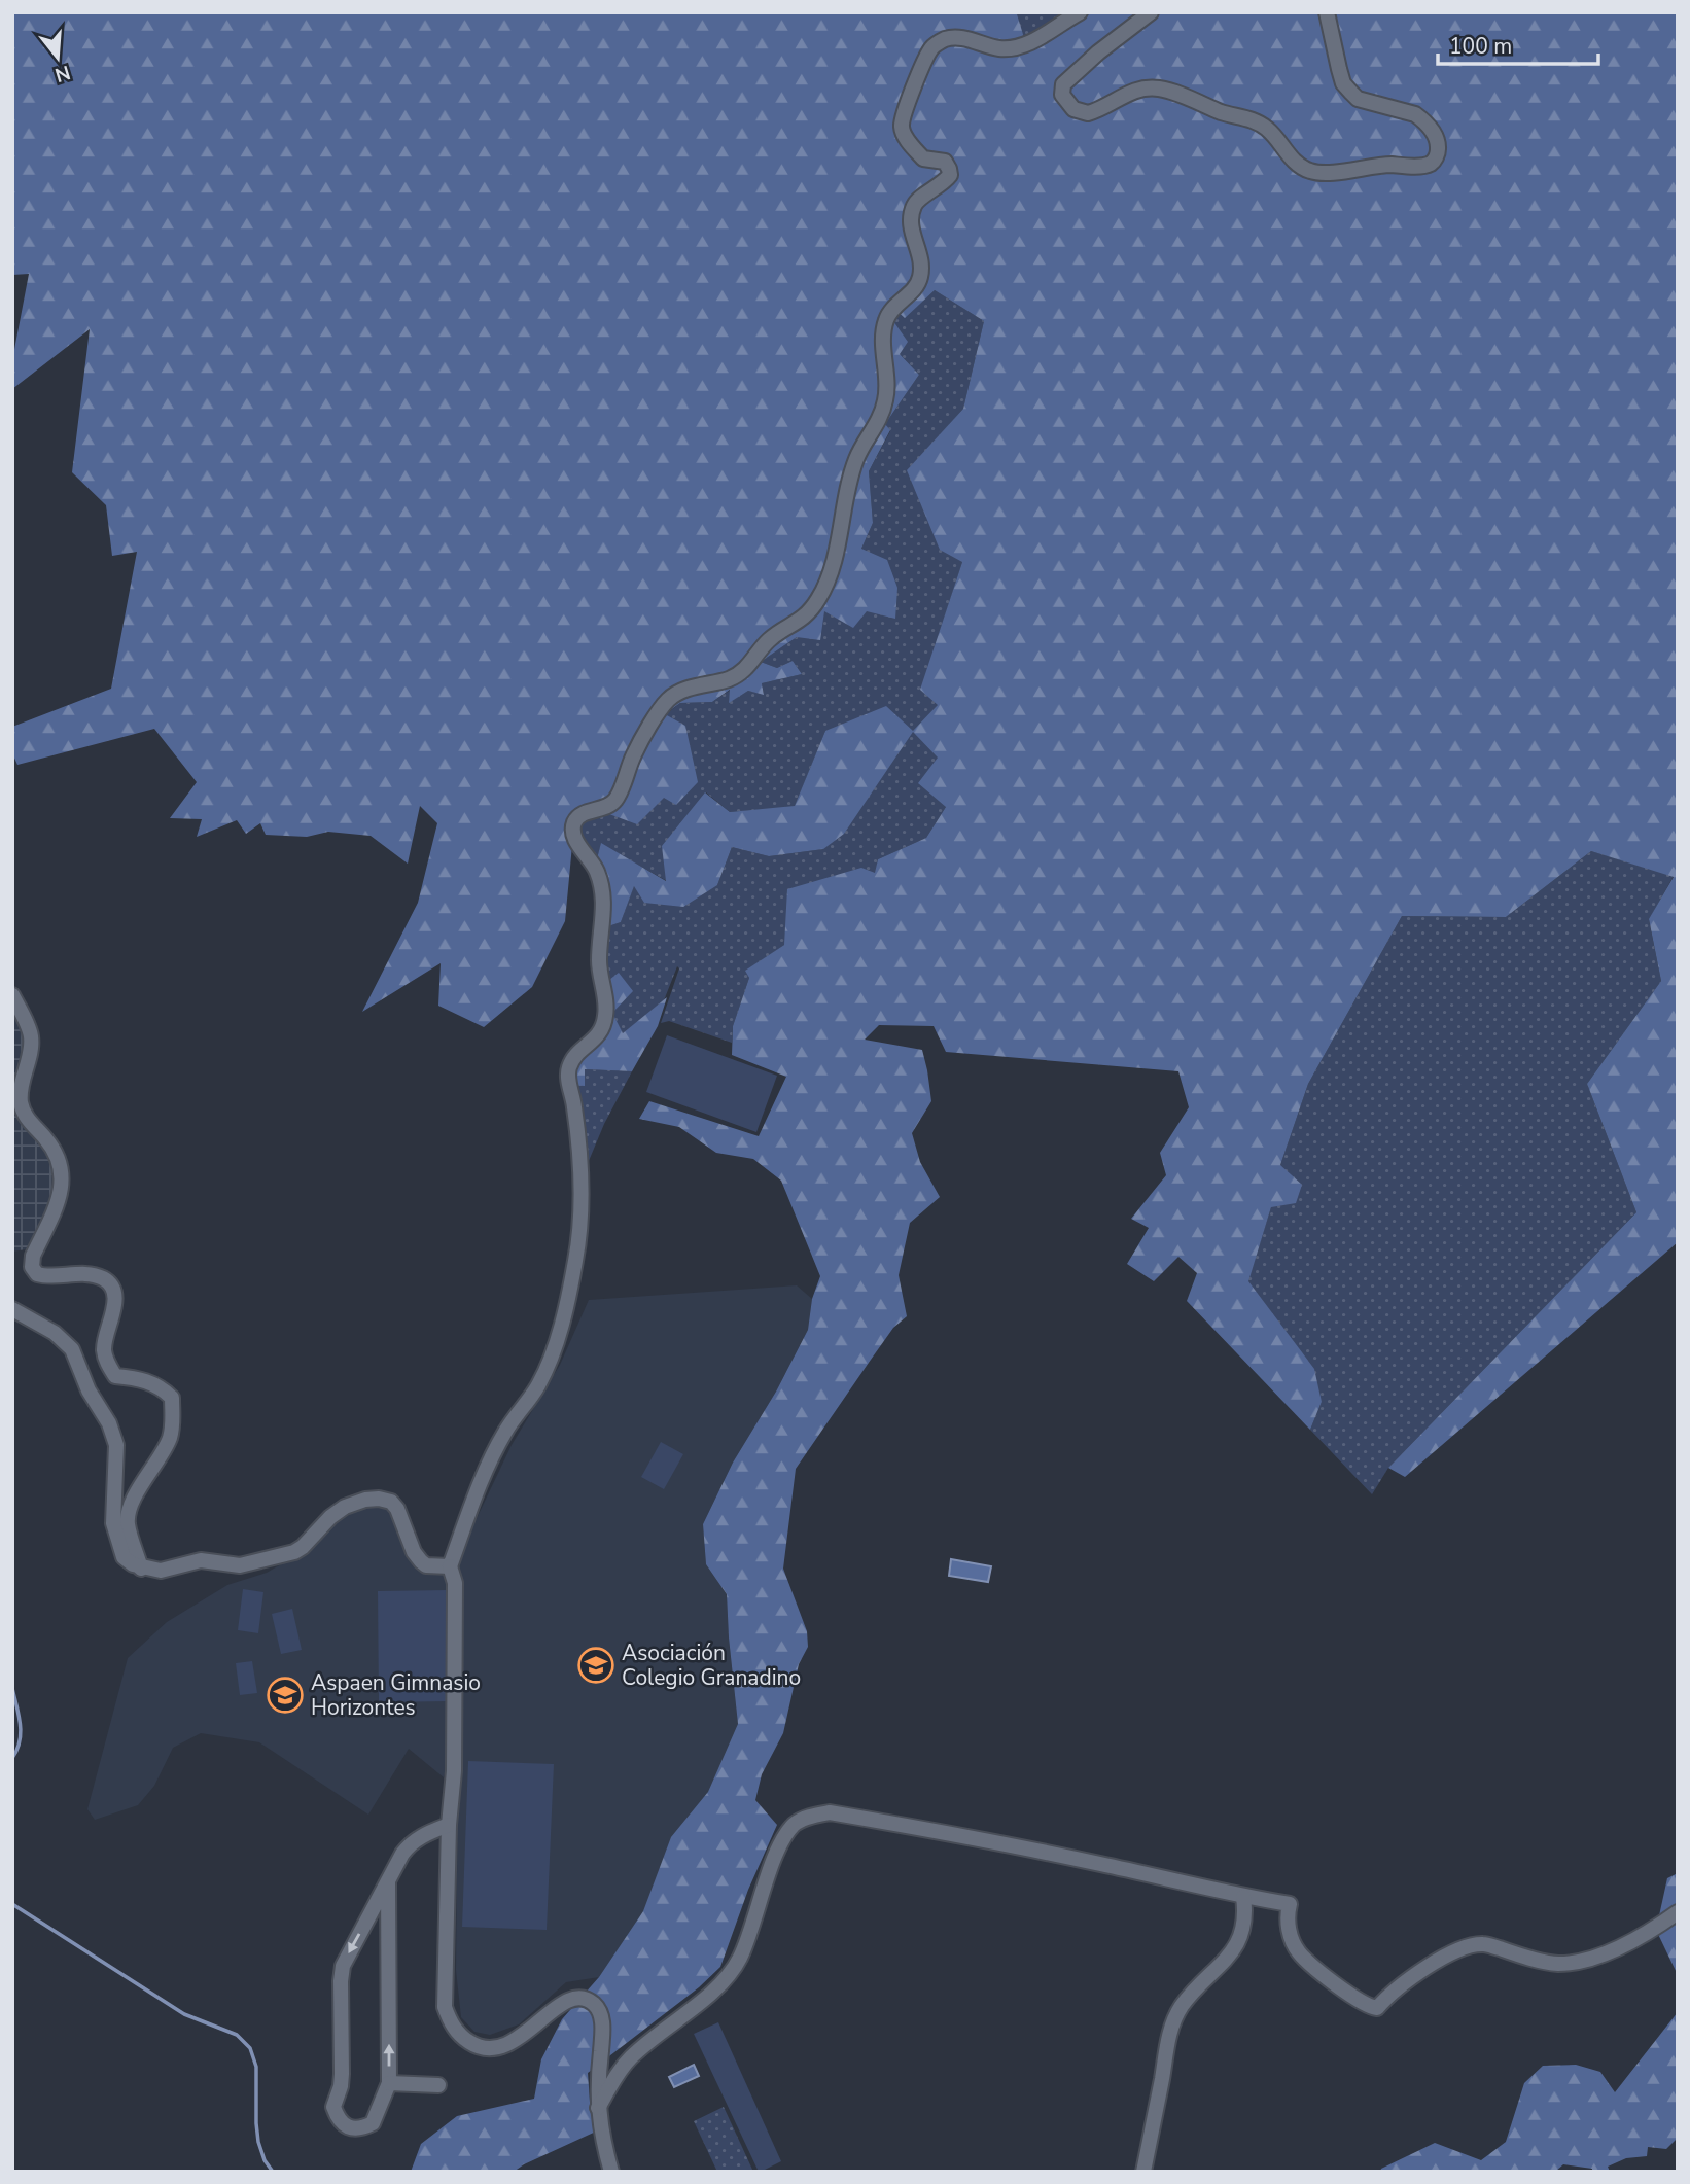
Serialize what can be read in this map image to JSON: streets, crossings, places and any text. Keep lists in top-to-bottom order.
{
  "places": {
    "school or university": ["Asociación Colegio Granadino", "Aspaen Gimnasio Horizontes"]
  },
  "scale_bar": "100 m",
  "north": "bottom"
}
